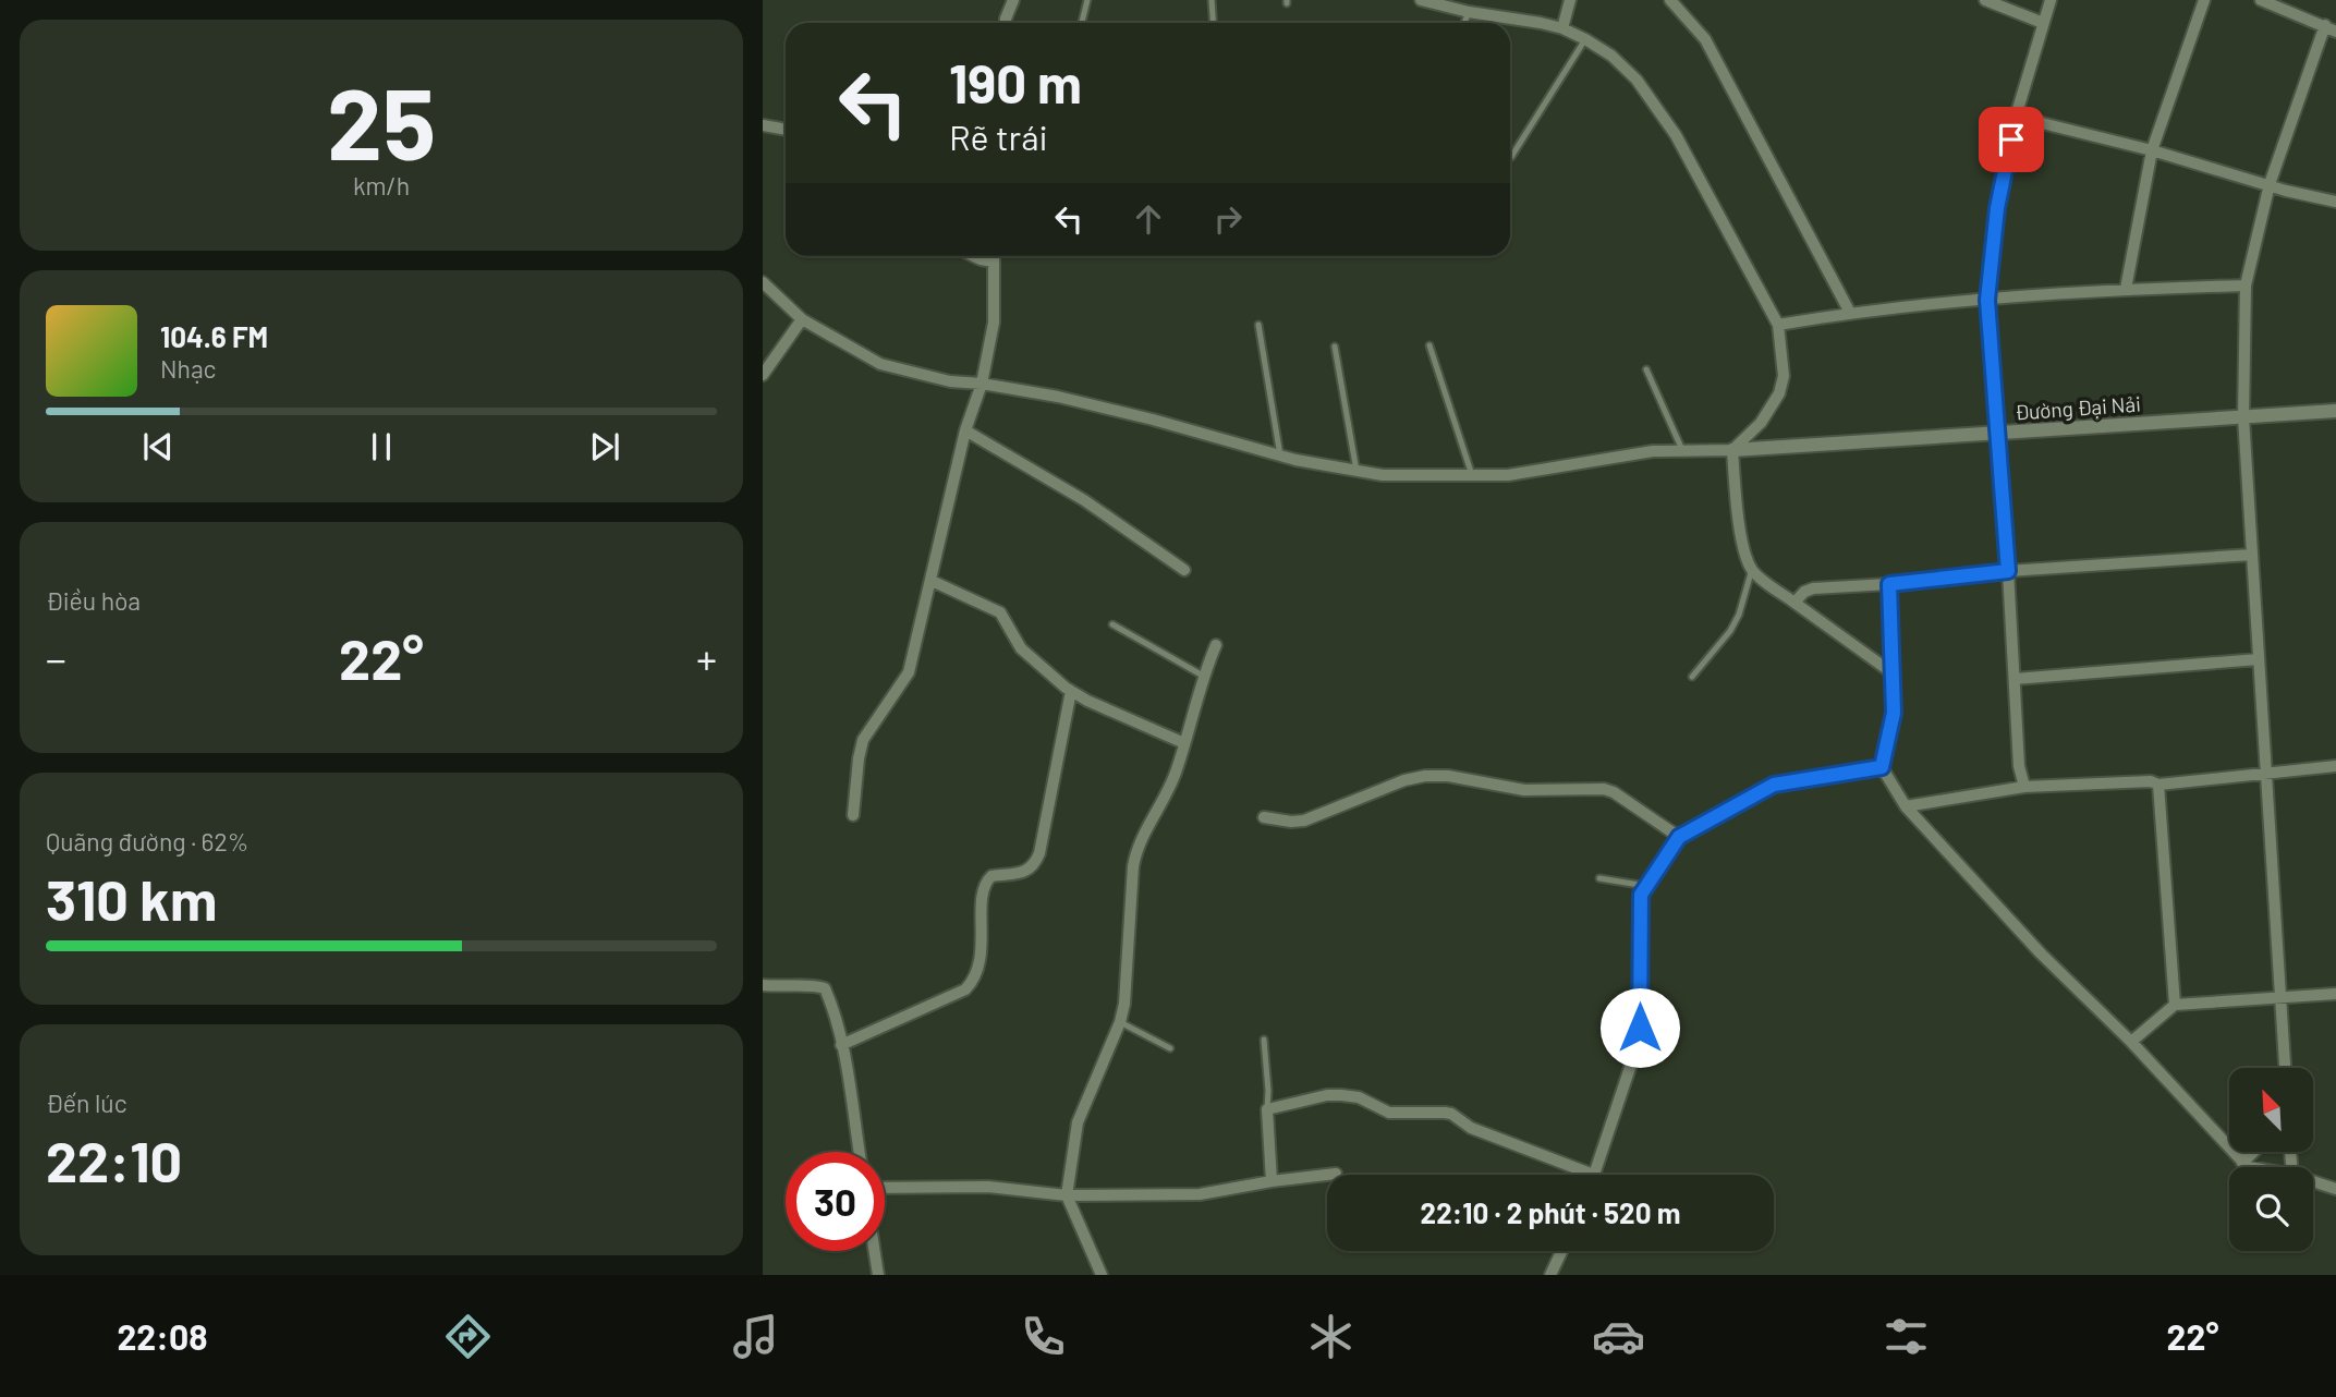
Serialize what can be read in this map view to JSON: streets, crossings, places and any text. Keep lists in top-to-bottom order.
{
  "streets": {
    "street": ["Đường Đại Nải"]
  },
  "north": "top left",
  "page": {
    "tile": [
      ["25", "km/h"],
      "Điều hòa",
      ["Quãng đường · 62%", "310 km"],
      ["Đến lúc", "22:10"]
    ],
    "turn": ["190 m", "Rẽ trái"],
    "song": ["104.6 FM", "Nhạc"],
    "heat": ["−", "22°", "+"],
    "limit": "30",
    "trip": "22:10 · 2 phút · 520 m",
    "tabs": ["22:08", "22°"]
  }
}
